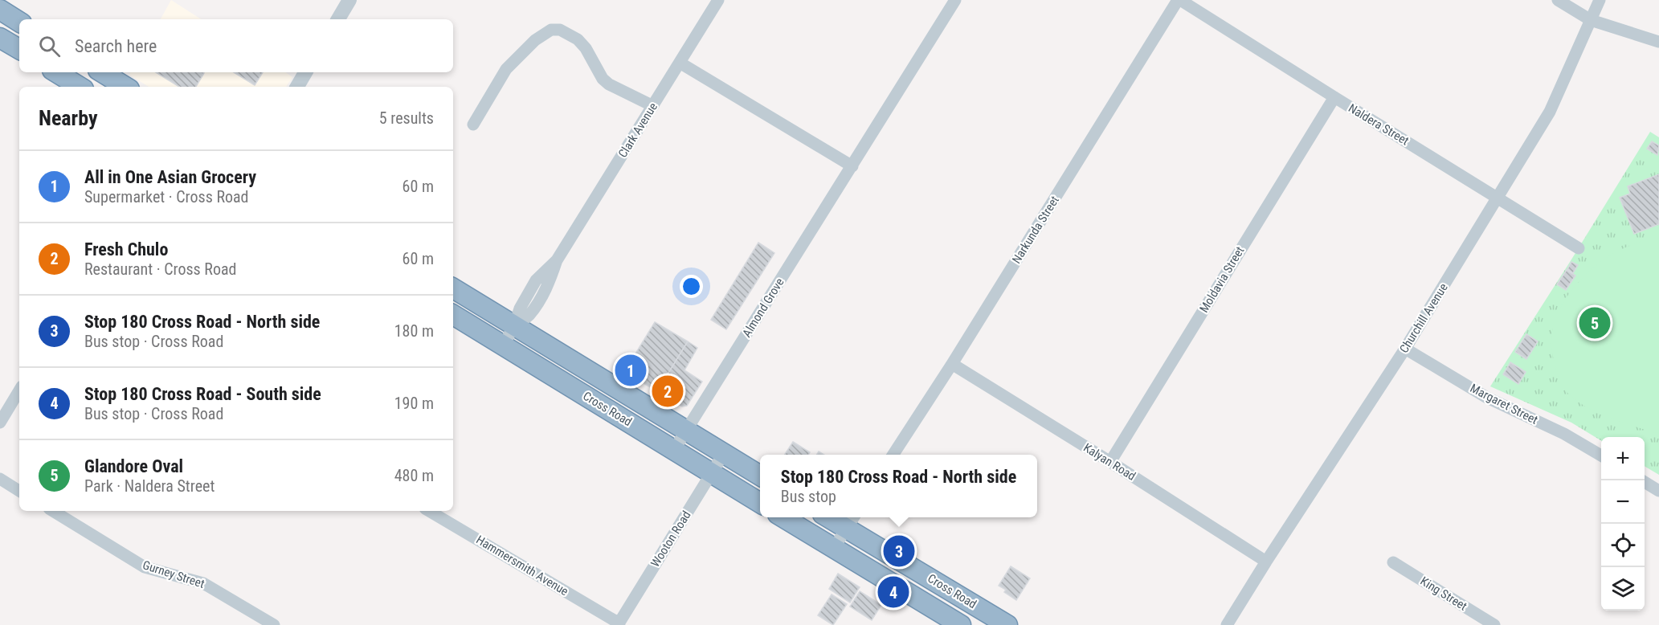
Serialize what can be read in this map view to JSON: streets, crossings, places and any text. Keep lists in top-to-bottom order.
{
  "streets": {
    "highway": ["Cross Road"],
    "street": [
      "Naldera Street",
      "Clark Avenue",
      "Narkunda Street",
      "Moldavia Street",
      "Almond Grove",
      "Churchill Avenue",
      "Margaret Street",
      "Kalyan Road",
      "Wooton Road",
      "Hammersmith Avenue",
      "Gurney Street",
      "King Street"
    ]
  },
  "crossings": [
    ["Naldera Street", "Narkunda Street"],
    ["Naldera Street", "Moldavia Street"],
    ["Naldera Street", "Churchill Avenue"],
    ["Clark Avenue", "Cross Road"],
    ["Narkunda Street", "Kalyan Road"],
    ["Moldavia Street", "Kalyan Road"],
    ["Almond Grove", "Cross Road"],
    ["Churchill Avenue", "Margaret Street"],
    ["Churchill Avenue", "Kalyan Road"],
    ["Cross Road", "Wooton Road"],
    ["Wooton Road", "Hammersmith Avenue"]
  ],
  "page": {
    "search": "Search here",
    "heading": ["Nearby", "5 results"],
    "list": [
      {
        "mark": "1",
        "name": "All in One Asian Grocery",
        "note": "Supermarket · Cross Road",
        "value": "60 m"
      },
      {
        "mark": "2",
        "name": "Fresh Chulo",
        "note": "Restaurant · Cross Road",
        "value": "60 m"
      },
      {
        "mark": "3",
        "name": "Stop 180 Cross Road - North side",
        "note": "Bus stop · Cross Road",
        "value": "180 m"
      },
      {
        "mark": "4",
        "name": "Stop 180 Cross Road - South side",
        "note": "Bus stop · Cross Road",
        "value": "190 m"
      },
      {
        "mark": "5",
        "name": "Glandore Oval",
        "note": "Park · Naldera Street",
        "value": "480 m"
      }
    ],
    "pins": [
      "5",
      "1",
      "2",
      "3",
      "4"
    ],
    "map_buttons": ["+", "−"],
    "popup": ["Stop 180 Cross Road - North side", "Bus stop"]
  }
}
